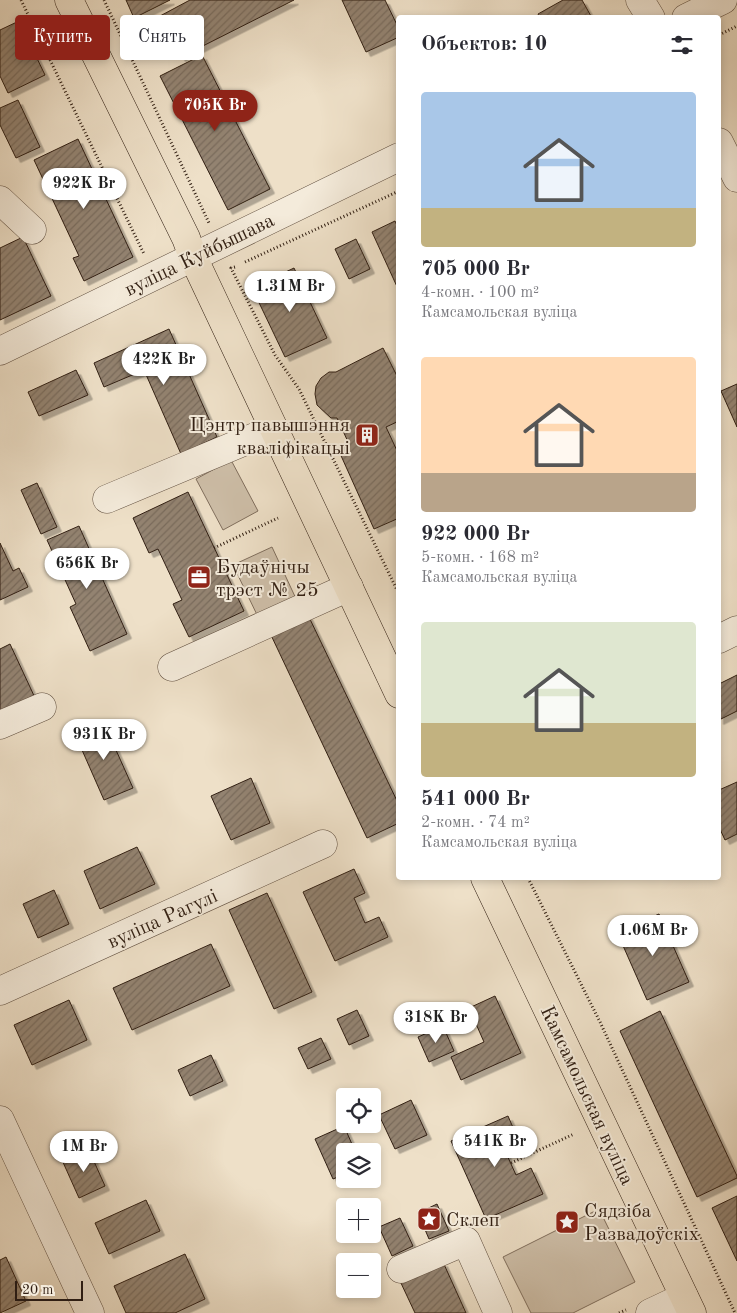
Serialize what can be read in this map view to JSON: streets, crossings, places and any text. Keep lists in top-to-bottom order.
{
  "streets": {
    "main road": ["Камсамольская вуліца"],
    "street": ["вуліца Куйбышава", "вуліца Рагулі"]
  },
  "places": {
    "building": ["Цэнтр павышэння кваліфікацыі"],
    "office": ["Будаўнічы трэст № 25"],
    "place": ["Склеп", "Сядзіба Развадоўскіх"]
  },
  "scale_bar": "20 m",
  "page": {
    "chip": ["Купить", "Снять"],
    "heading": "Объектов: 10",
    "list": [
      {
        "name": "705 000 Br",
        "note": "4-комн. · 100 m² · Камсамольская вуліца"
      },
      {
        "name": "922 000 Br",
        "note": "5-комн. · 168 m² · Камсамольская вуліца"
      },
      {
        "name": "541 000 Br",
        "note": "2-комн. · 74 m² · Камсамольская вуліца"
      }
    ],
    "price": [
      "705K Br",
      "922K Br",
      "1.31M Br",
      "422K Br",
      "656K Br",
      "931K Br",
      "1.06M Br",
      "318K Br",
      "541K Br",
      "1M Br"
    ],
    "map_buttons": ["+", "−"],
    "scale": "20 m"
  }
}
